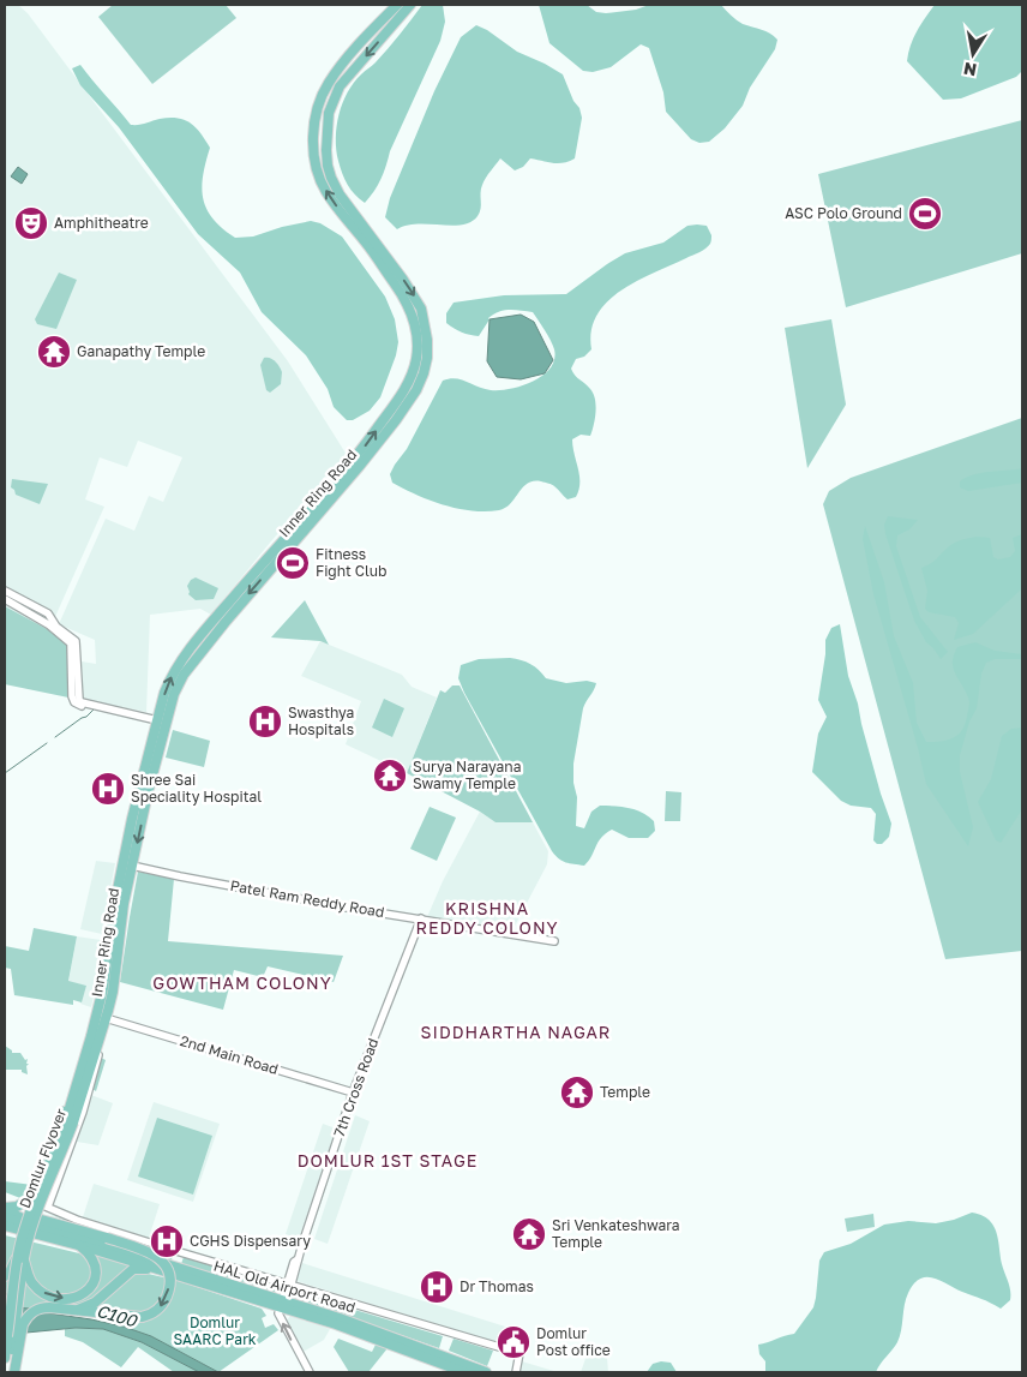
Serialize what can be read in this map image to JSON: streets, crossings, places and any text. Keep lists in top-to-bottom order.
{
  "streets": {
    "main road": ["Inner Ring Road", "Domlur Flyover", "HAL Old Airport Road"],
    "street": ["Patel Ram Reddy Road", "2nd Main Road", "7th Cross Road"]
  },
  "crossings": [
    ["Inner Ring Road", "Patel Ram Reddy Road"],
    ["Inner Ring Road", "2nd Main Road"],
    ["Inner Ring Road", "Domlur Flyover"],
    ["Patel Ram Reddy Road", "7th Cross Road"],
    ["2nd Main Road", "7th Cross Road"],
    ["2nd Main Road", "Domlur Flyover"],
    ["7th Cross Road", "HAL Old Airport Road"]
  ],
  "districts": [
    "KRISHNA REDDY COLONY",
    "GOWTHAM COLONY",
    "SIDDHARTHA NAGAR",
    "DOMLUR 1ST STAGE"
  ],
  "water": ["C100"],
  "parks": ["Domlur SAARC Park"],
  "places": {
    "sports": ["ASC Polo Ground", "Fitness Fight Club"],
    "theatre": ["Amphitheatre"],
    "temple": [
      "Ganapathy Temple",
      "Surya Narayana Swamy Temple",
      "Temple",
      "Sri Venkateshwara Temple"
    ],
    "hospital": [
      "Swasthya Hospitals",
      "Shree Sai Speciality Hospital",
      "CGHS Dispensary",
      "Dr Thomas"
    ],
    "public building": ["Domlur Post office"]
  },
  "north": "bottom"
}
